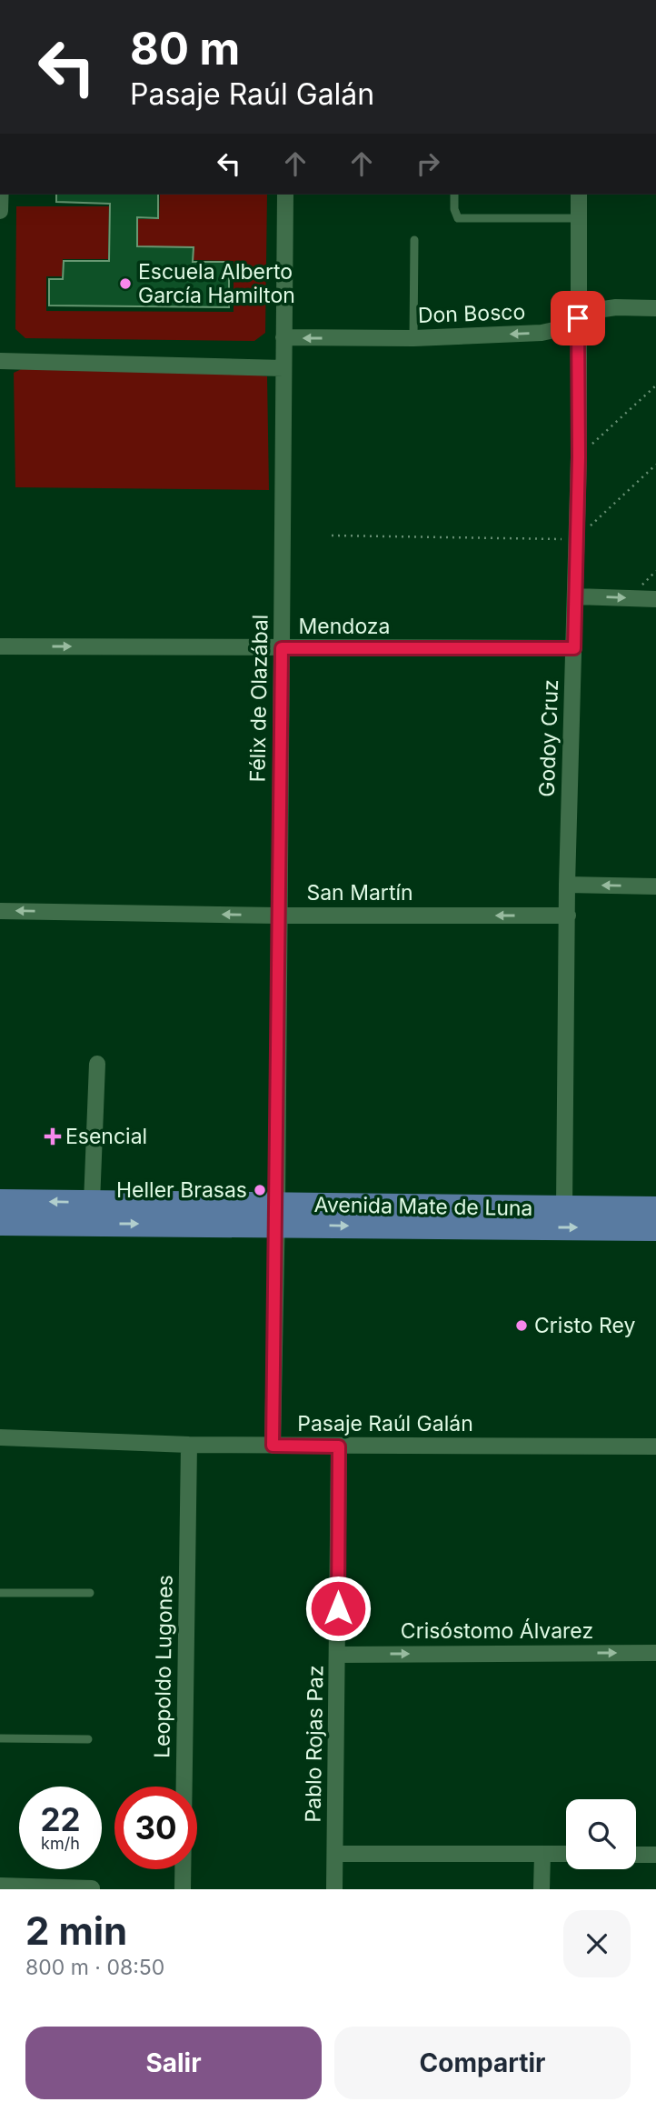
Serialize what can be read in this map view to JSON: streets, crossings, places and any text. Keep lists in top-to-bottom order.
{
  "streets": {
    "main road": ["Avenida Mate de Luna"],
    "street": [
      "Don Bosco",
      "Mendoza",
      "Félix de Olazábal",
      "Godoy Cruz",
      "San Martín",
      "Pasaje Raúl Galán",
      "Crisóstomo Álvarez",
      "Leopoldo Lugones",
      "Pablo Rojas Paz"
    ]
  },
  "crossings": [
    ["Don Bosco", "Félix de Olazábal"],
    ["Don Bosco", "Godoy Cruz"],
    ["Mendoza", "Félix de Olazábal"],
    ["Mendoza", "Godoy Cruz"],
    ["Félix de Olazábal", "San Martín"],
    ["Félix de Olazábal", "Avenida Mate de Luna"],
    ["Godoy Cruz", "San Martín"],
    ["Godoy Cruz", "Avenida Mate de Luna"],
    ["Pasaje Raúl Galán", "Leopoldo Lugones"],
    ["Pasaje Raúl Galán", "Pablo Rojas Paz"],
    ["Crisóstomo Álvarez", "Pablo Rojas Paz"]
  ],
  "one_way": [
    "Don Bosco",
    "Mendoza",
    "San Martín",
    "Crisóstomo Álvarez"
  ],
  "places": {
    "other": ["Escuela Alberto García Hamilton", "Heller Brasas", "Cristo Rey"],
    "health": ["Esencial"]
  },
  "page": {
    "turn": ["80 m", "Pasaje Raúl Galán"],
    "speed": "22 km/h",
    "limit": "30",
    "heading": ["2 min", "800 m · 08:50"],
    "buttons": ["Salir", "Compartir"]
  }
}
